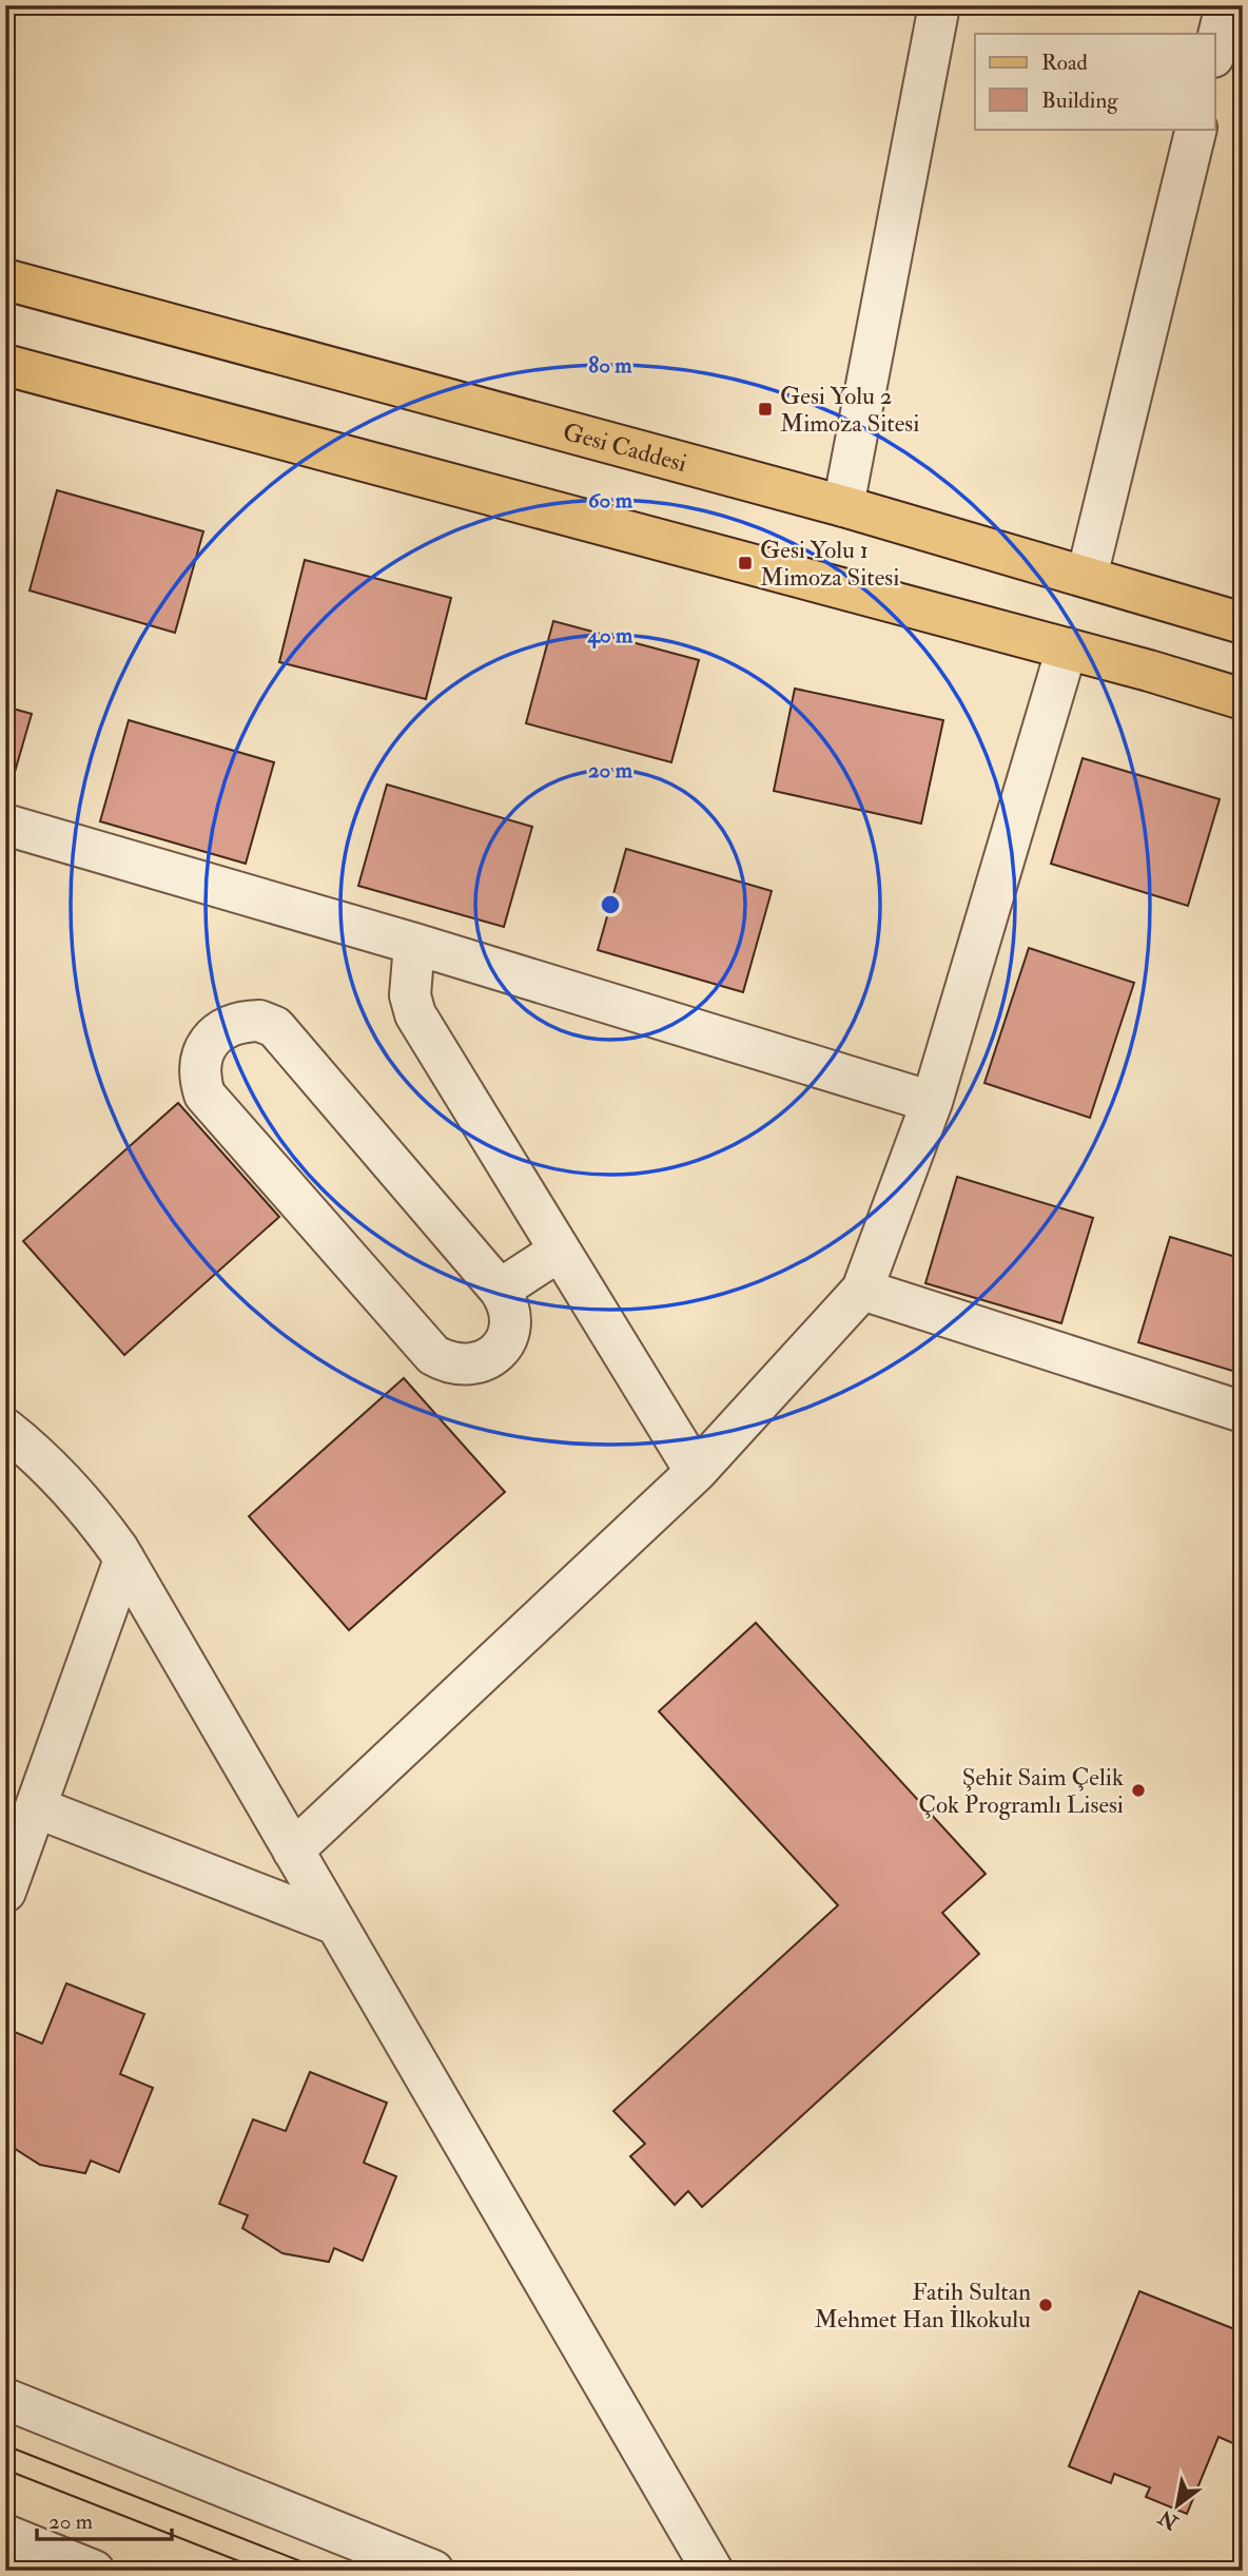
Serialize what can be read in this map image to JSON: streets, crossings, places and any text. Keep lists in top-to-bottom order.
{
  "streets": {
    "main road": ["Gesi Caddesi"]
  },
  "places": {
    "transit": ["Gesi Yolu 2 Mimoza Sitesi", "Gesi Yolu 1 Mimoza Sitesi"],
    "other": ["Şehit Saim Çelik Çok Programlı Lisesi", "Fatih Sultan Mehmet Han İlkokulu"]
  },
  "legend": ["Road", "Building"],
  "scale_bar": "20 m",
  "north": "bottom left",
  "rings": [
    "80 m",
    "60 m",
    "40 m",
    "20 m"
  ]
}
